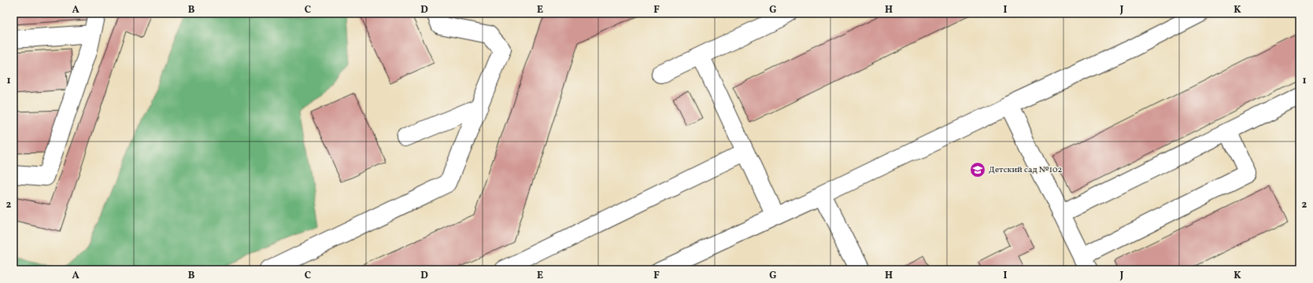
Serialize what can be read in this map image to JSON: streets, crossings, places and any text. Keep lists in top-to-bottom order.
{
  "places": {
    "school or university": ["Детский сад №102"]
  },
  "grid": {
    "columns": [
      "A",
      "B",
      "C",
      "D",
      "E",
      "F",
      "G",
      "H",
      "I",
      "J",
      "K"
    ],
    "rows": ["1", "2"]
  }
}
